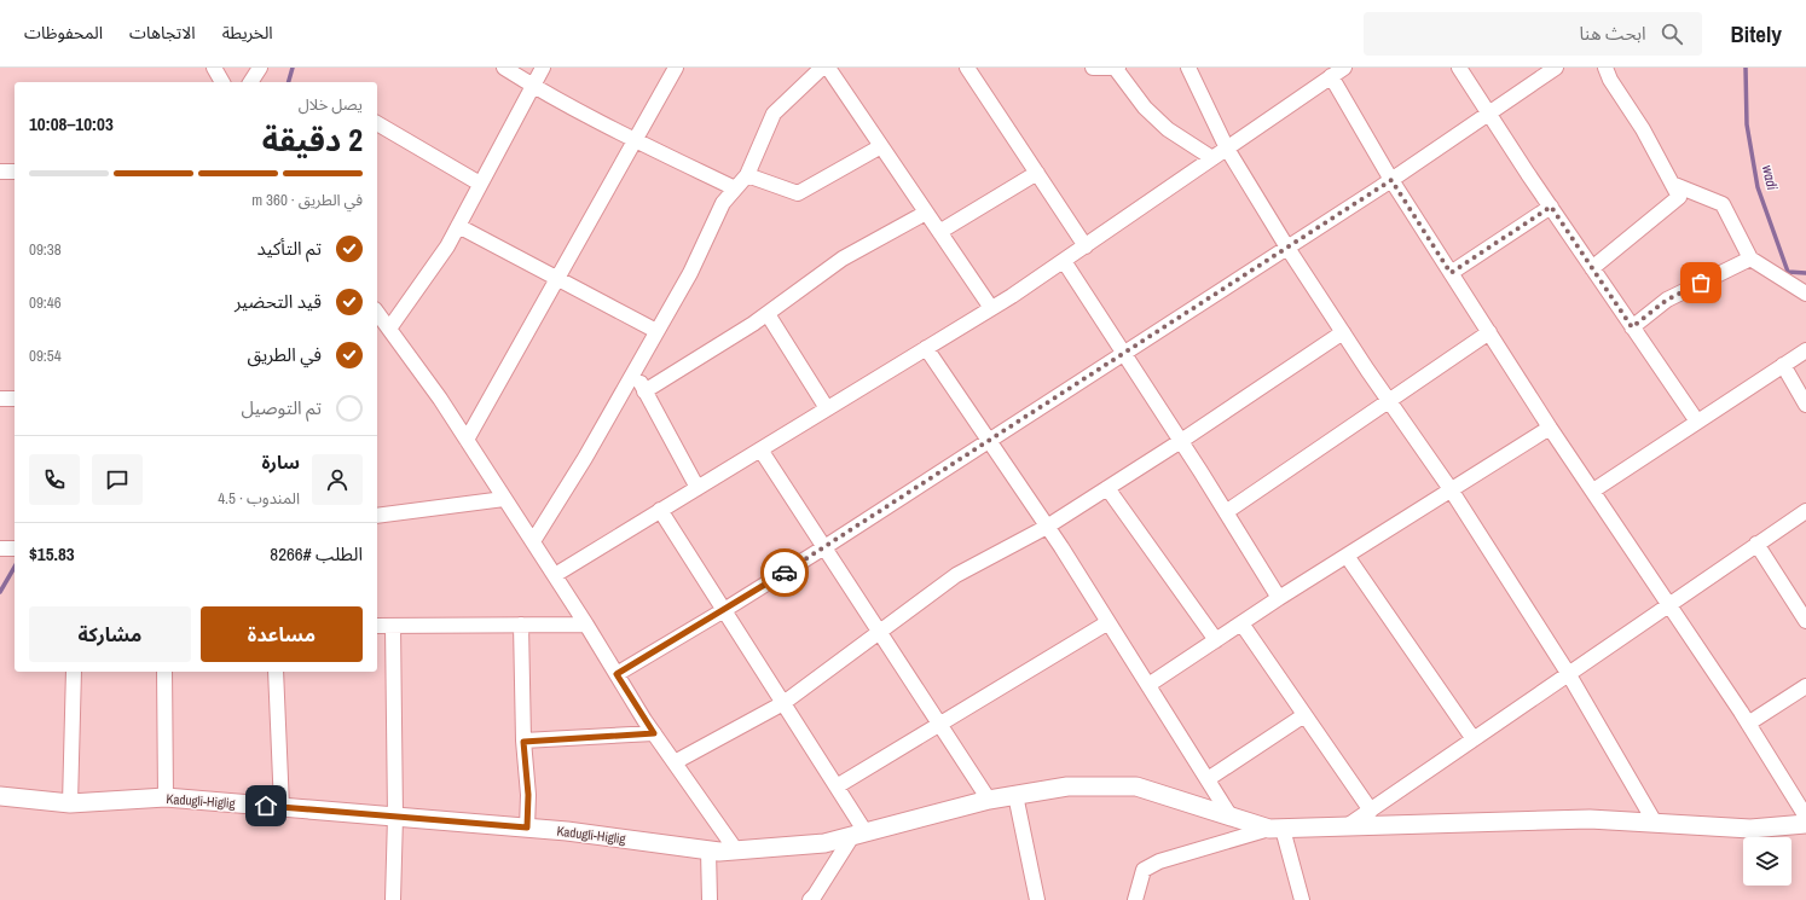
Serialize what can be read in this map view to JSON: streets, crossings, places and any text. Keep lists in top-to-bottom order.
{
  "streets": {
    "street": ["Kadugli-Higlig"]
  },
  "water": ["wadi"],
  "page": {
    "header": "Bitely",
    "search": "ابحث هنا",
    "nav": ["الخريطة", "الاتجاهات", "المحفوظات"],
    "heading": ["2 دقيقة", "يصل خلال", "10:03–10:08"],
    "panel": [
      "سارة",
      "المندوب · 4.5",
      "الطلب #8266",
      "$15.83"
    ],
    "bar": "في الطريق · 360 m",
    "list": [
      ["تم التأكيد", "09:38"],
      ["قيد التحضير", "09:46"],
      ["في الطريق", "09:54"],
      "تم التوصيل"
    ],
    "buttons": ["مساعدة", "مشاركة"]
  }
}
